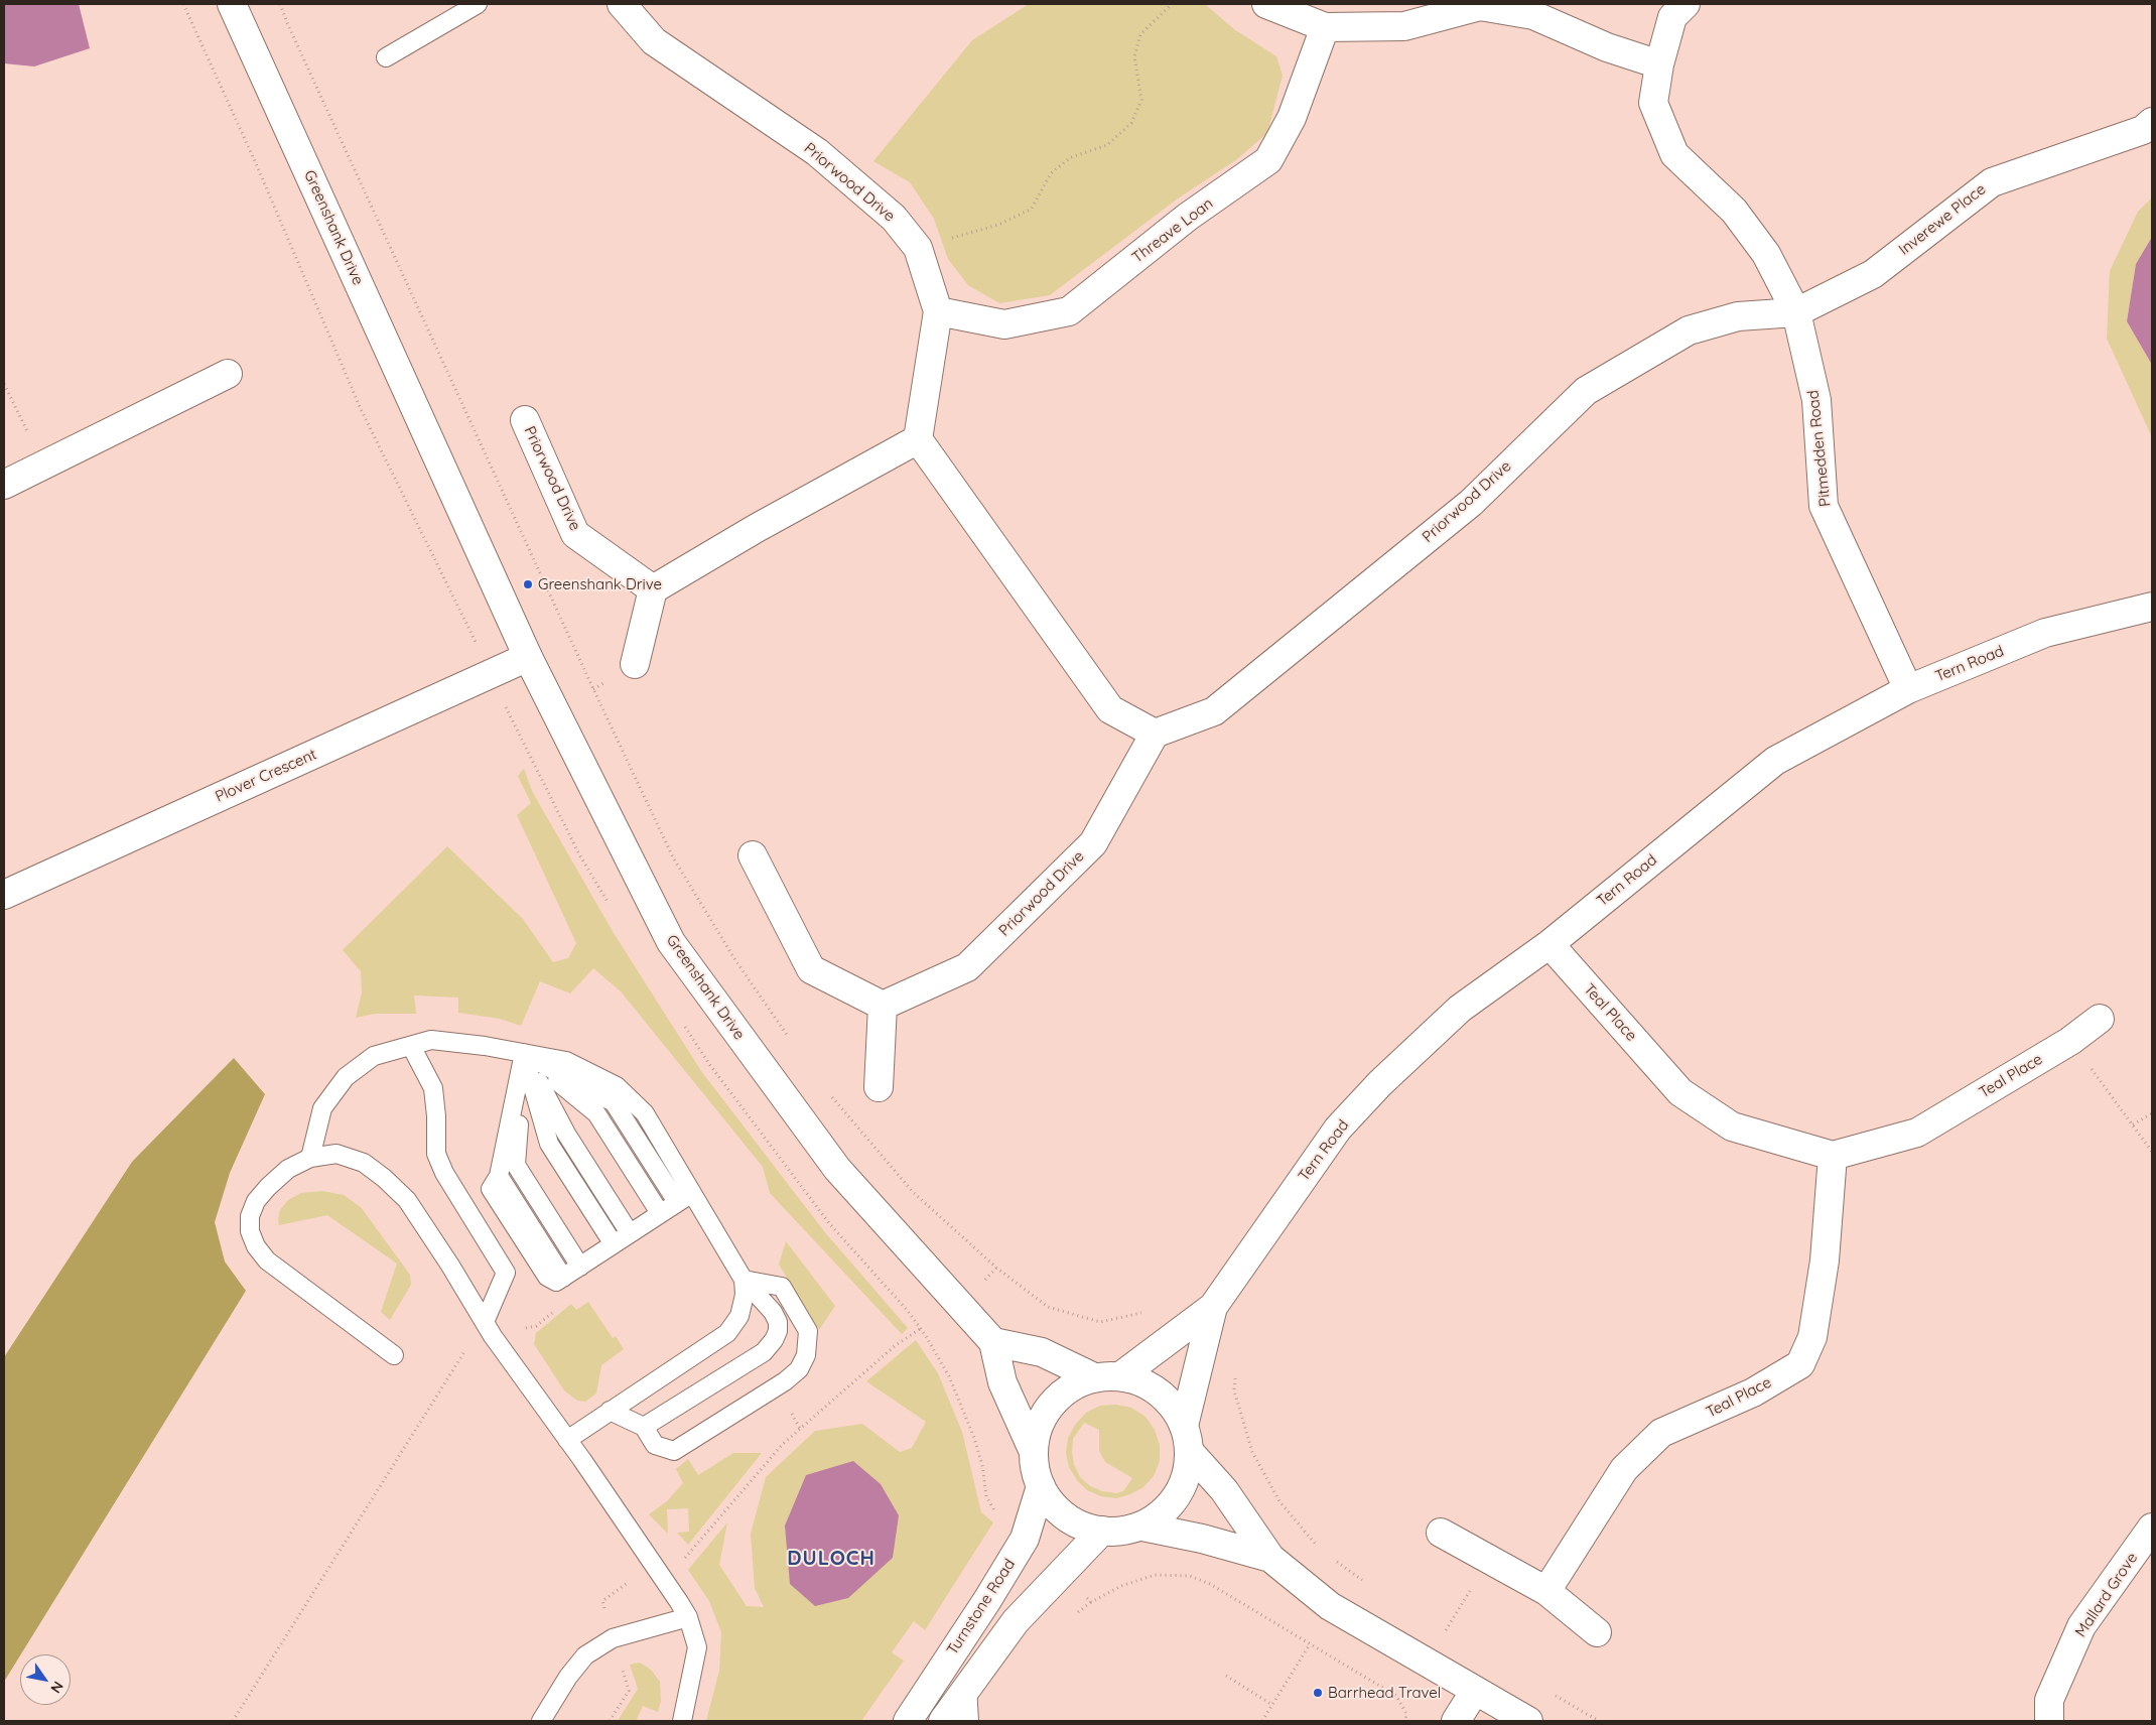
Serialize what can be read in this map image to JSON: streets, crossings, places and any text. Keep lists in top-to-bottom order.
{
  "streets": {
    "street": [
      "Priorwood Drive",
      "Inverewe Place",
      "Greenshank Drive",
      "Threave Loan",
      "Pitmedden Road",
      "Tern Road",
      "Plover Crescent",
      "Teal Place",
      "Mallard Grove",
      "Turnstone Road"
    ]
  },
  "crossings": [
    ["Priorwood Drive", "Inverewe Place"],
    ["Priorwood Drive", "Threave Loan"],
    ["Priorwood Drive", "Pitmedden Road"],
    ["Inverewe Place", "Pitmedden Road"],
    ["Greenshank Drive", "Tern Road"],
    ["Greenshank Drive", "Plover Crescent"],
    ["Greenshank Drive", "Turnstone Road"],
    ["Pitmedden Road", "Tern Road"],
    ["Tern Road", "Teal Place"],
    ["Tern Road", "Turnstone Road"]
  ],
  "districts": ["DULOCH"],
  "places": ["Greenshank Drive", "Barrhead Travel"],
  "north": "bottom right"
}
